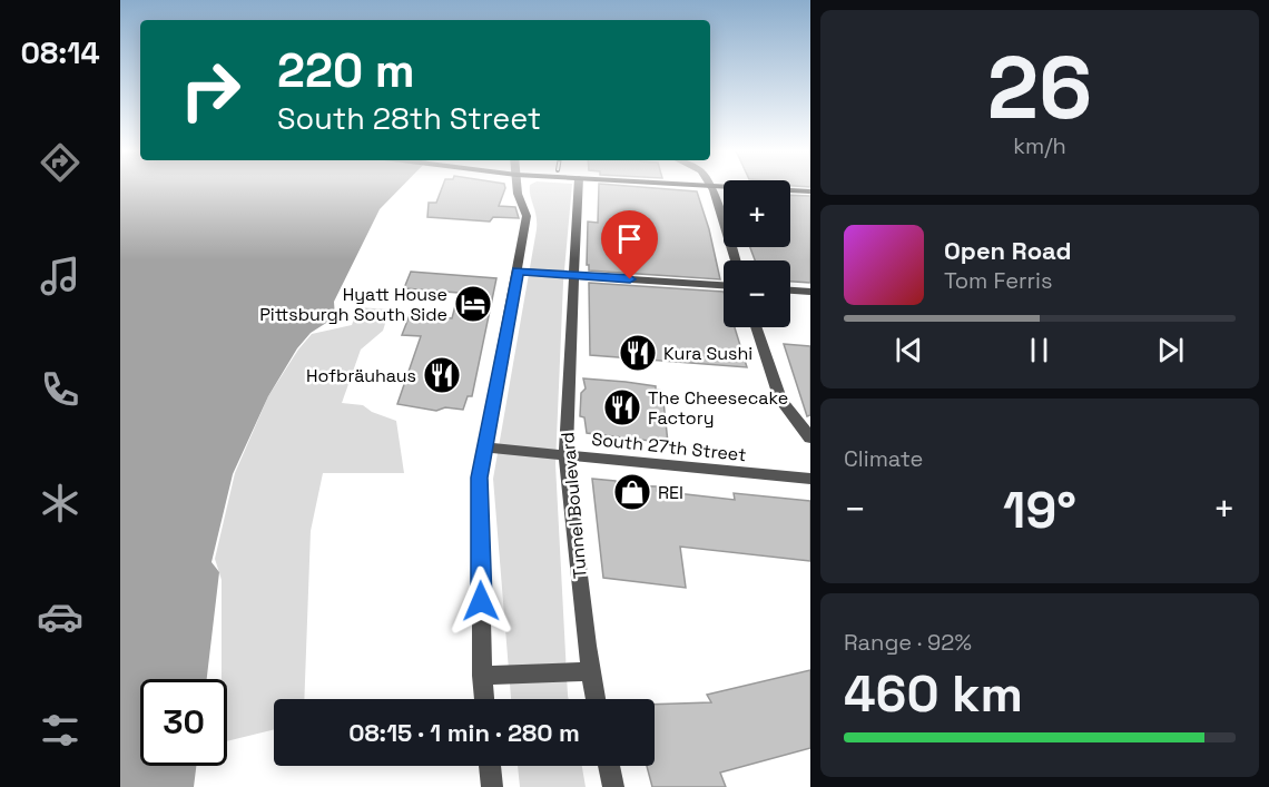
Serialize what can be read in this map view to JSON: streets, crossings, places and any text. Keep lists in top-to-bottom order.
{
  "streets": {
    "street": ["South 27th Street", "Tunnel Boulevard"]
  },
  "crossings": [
    ["South 27th Street", "Tunnel Boulevard"]
  ],
  "places": {
    "hotel": ["Hyatt House Pittsburgh South Side"],
    "restaurant": ["Kura Sushi", "Hofbräuhaus", "The Cheesecake Factory"],
    "shop": ["REI"]
  },
  "page": {
    "tabs": "08:14",
    "tile": [
      ["26", "km/h"],
      "Climate",
      ["Range · 92%", "460 km"]
    ],
    "turn": ["220 m", "South 28th Street"],
    "map_buttons": ["+", "−"],
    "song": ["Open Road", "Tom Ferris"],
    "heat": ["−", "19°", "+"],
    "limit": "30",
    "trip": "08:15 · 1 min · 280 m"
  }
}
